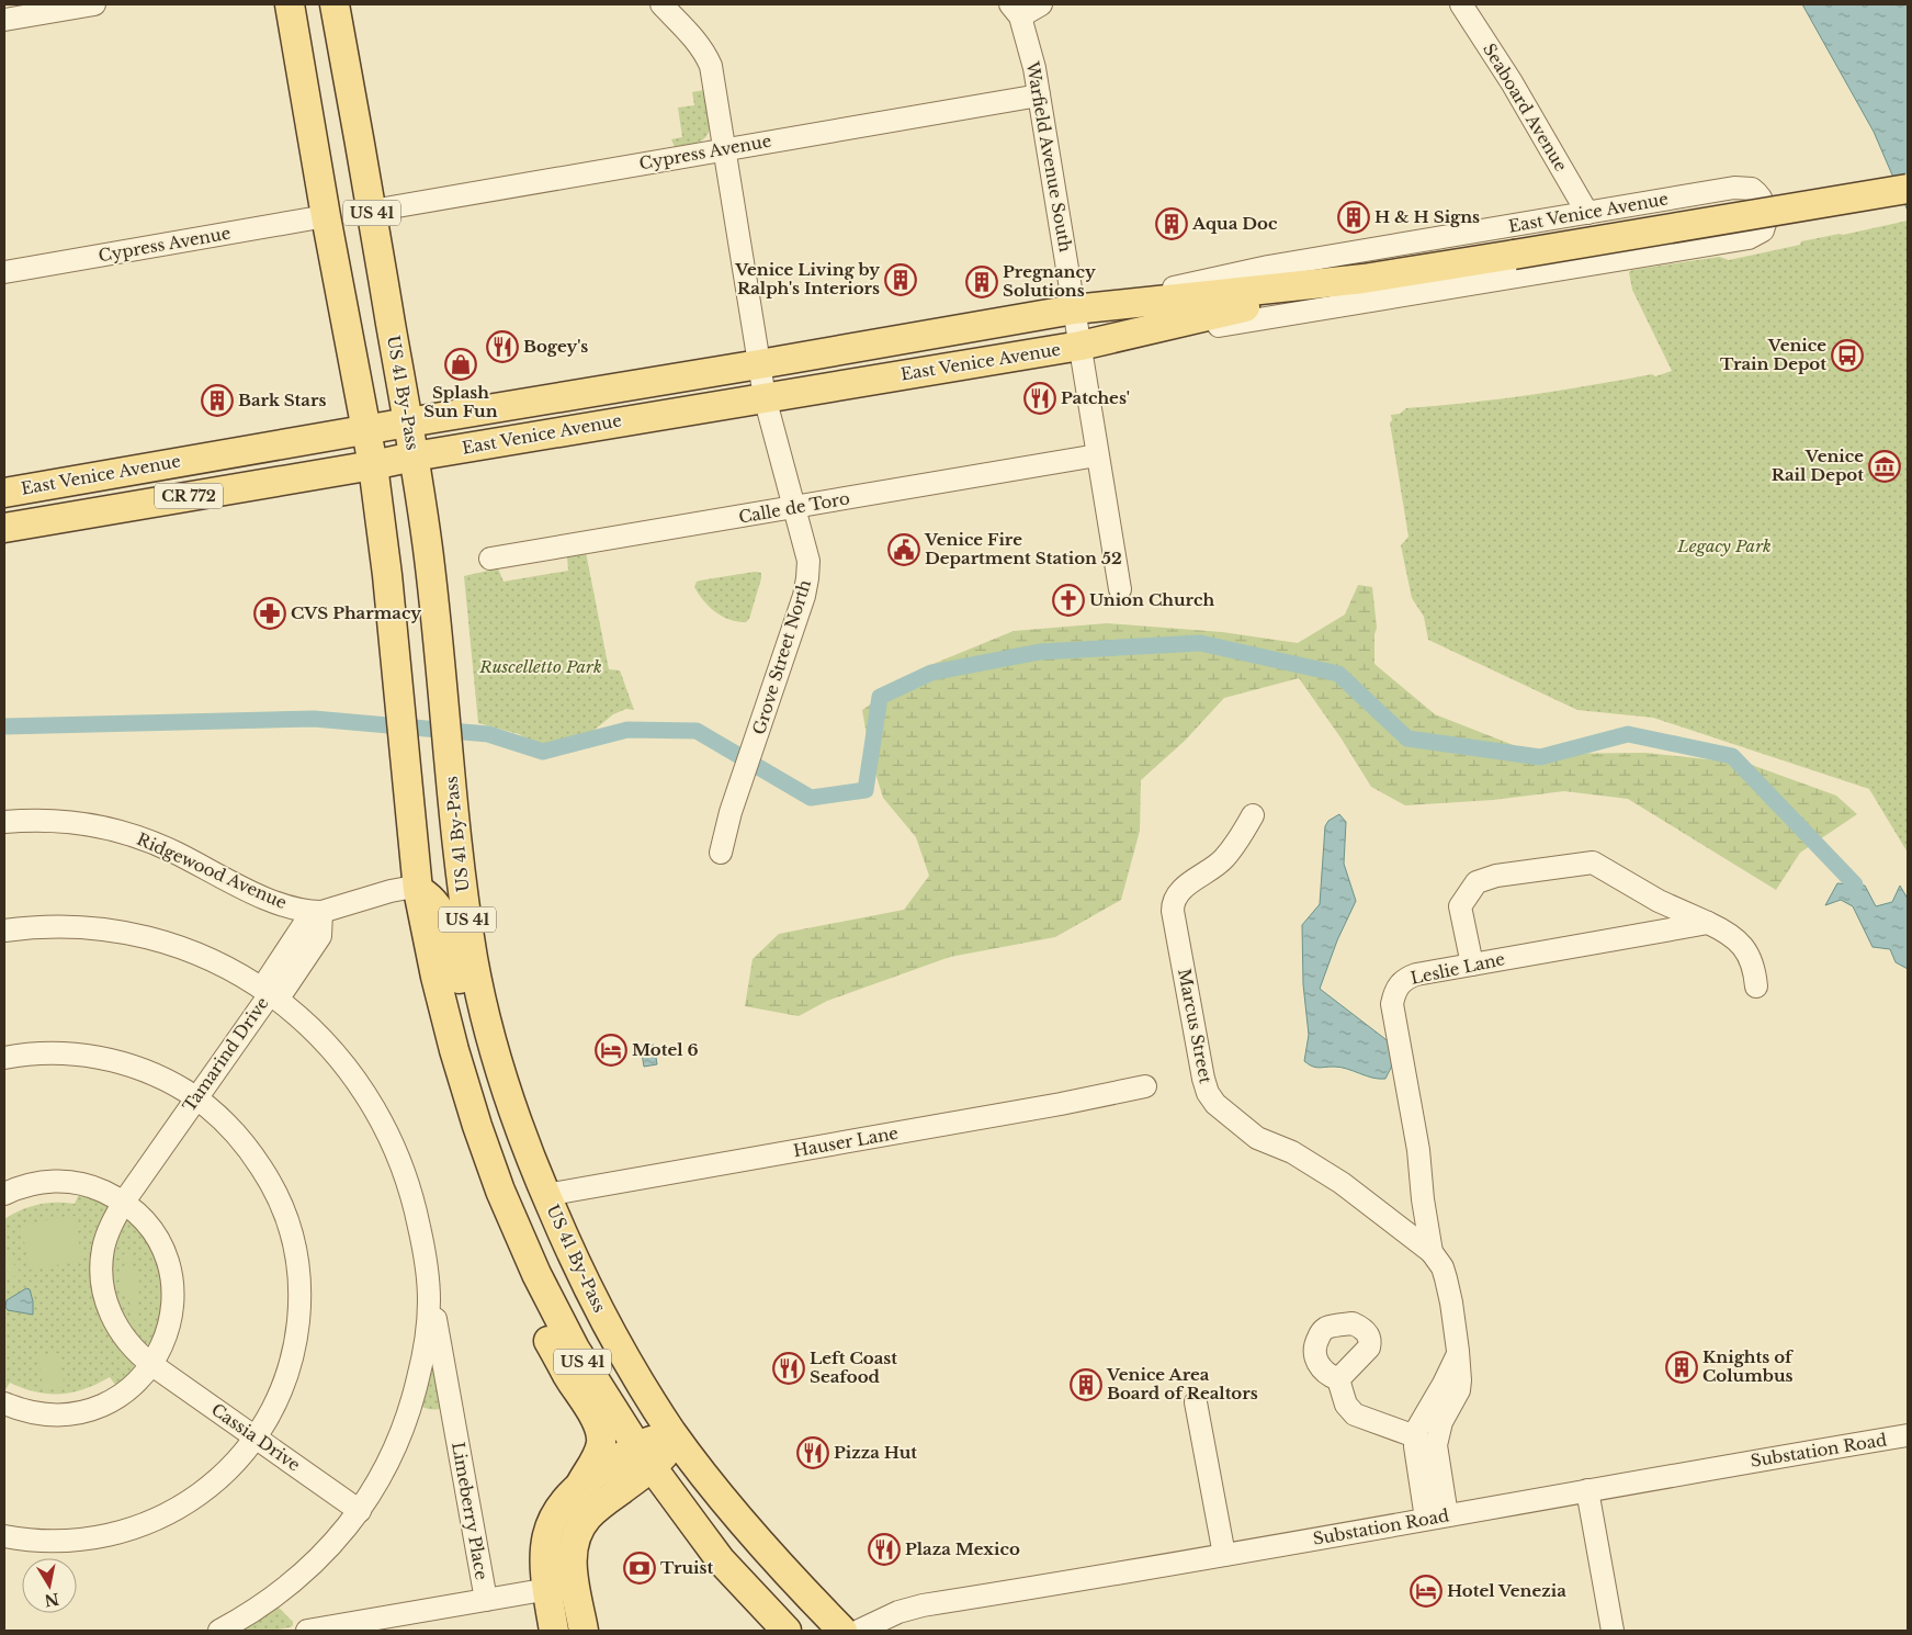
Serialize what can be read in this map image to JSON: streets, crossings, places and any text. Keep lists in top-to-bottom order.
{
  "streets": {
    "main road": [
      "US 41",
      "East Venice Avenue",
      "US 41 By-Pass",
      "CR 772"
    ],
    "street": [
      "Seaboard Avenue",
      "Cypress Avenue",
      "Warfield Avenue South",
      "Calle de Toro",
      "Grove Street North",
      "Ridgewood Avenue",
      "Leslie Lane",
      "Marcus Street",
      "Tamarind Drive",
      "Hauser Lane",
      "Cassia Drive",
      "Substation Road",
      "Limeberry Place"
    ]
  },
  "crossings": [
    ["Seaboard Avenue", "East Venice Avenue"],
    ["Cypress Avenue", "Warfield Avenue South"],
    ["Cypress Avenue", "US 41"],
    ["Cypress Avenue", "US 41 By-Pass"],
    ["Cypress Avenue", "Grove Street North"],
    ["Warfield Avenue South", "East Venice Avenue"],
    ["Warfield Avenue South", "Calle de Toro"],
    ["US 41", "East Venice Avenue"],
    ["US 41", "Tamarind Drive"],
    ["East Venice Avenue", "US 41 By-Pass"],
    ["East Venice Avenue", "Grove Street North"],
    ["US 41 By-Pass", "Hauser Lane"],
    ["Calle de Toro", "Grove Street North"],
    ["Ridgewood Avenue", "Tamarind Drive"],
    ["Leslie Lane", "Marcus Street"],
    ["Leslie Lane", "Substation Road"],
    ["Tamarind Drive", "Cassia Drive"]
  ],
  "parks": ["Legacy Park", "Ruscelletto Park"],
  "places": {
    "building": [
      "H & H Signs",
      "Aqua Doc",
      "Venice Living by Ralph's Interiors",
      "Pregnancy Solutions",
      "Bark Stars",
      "Knights of Columbus",
      "Venice Area Board of Realtors"
    ],
    "restaurant": [
      "Bogey's",
      "Patches'",
      "Left Coast Seafood",
      "Pizza Hut",
      "Plaza Mexico"
    ],
    "bus stop": ["Venice Train Depot"],
    "shop": ["Splash Sun Fun"],
    "museum": ["Venice Rail Depot"],
    "public building": ["Venice Fire Department Station 52"],
    "church": ["Union Church"],
    "pharmacy": ["CVS Pharmacy"],
    "hotel": ["Motel 6", "Hotel Venezia"],
    "bank": ["Truist"]
  },
  "north": "bottom"
}
